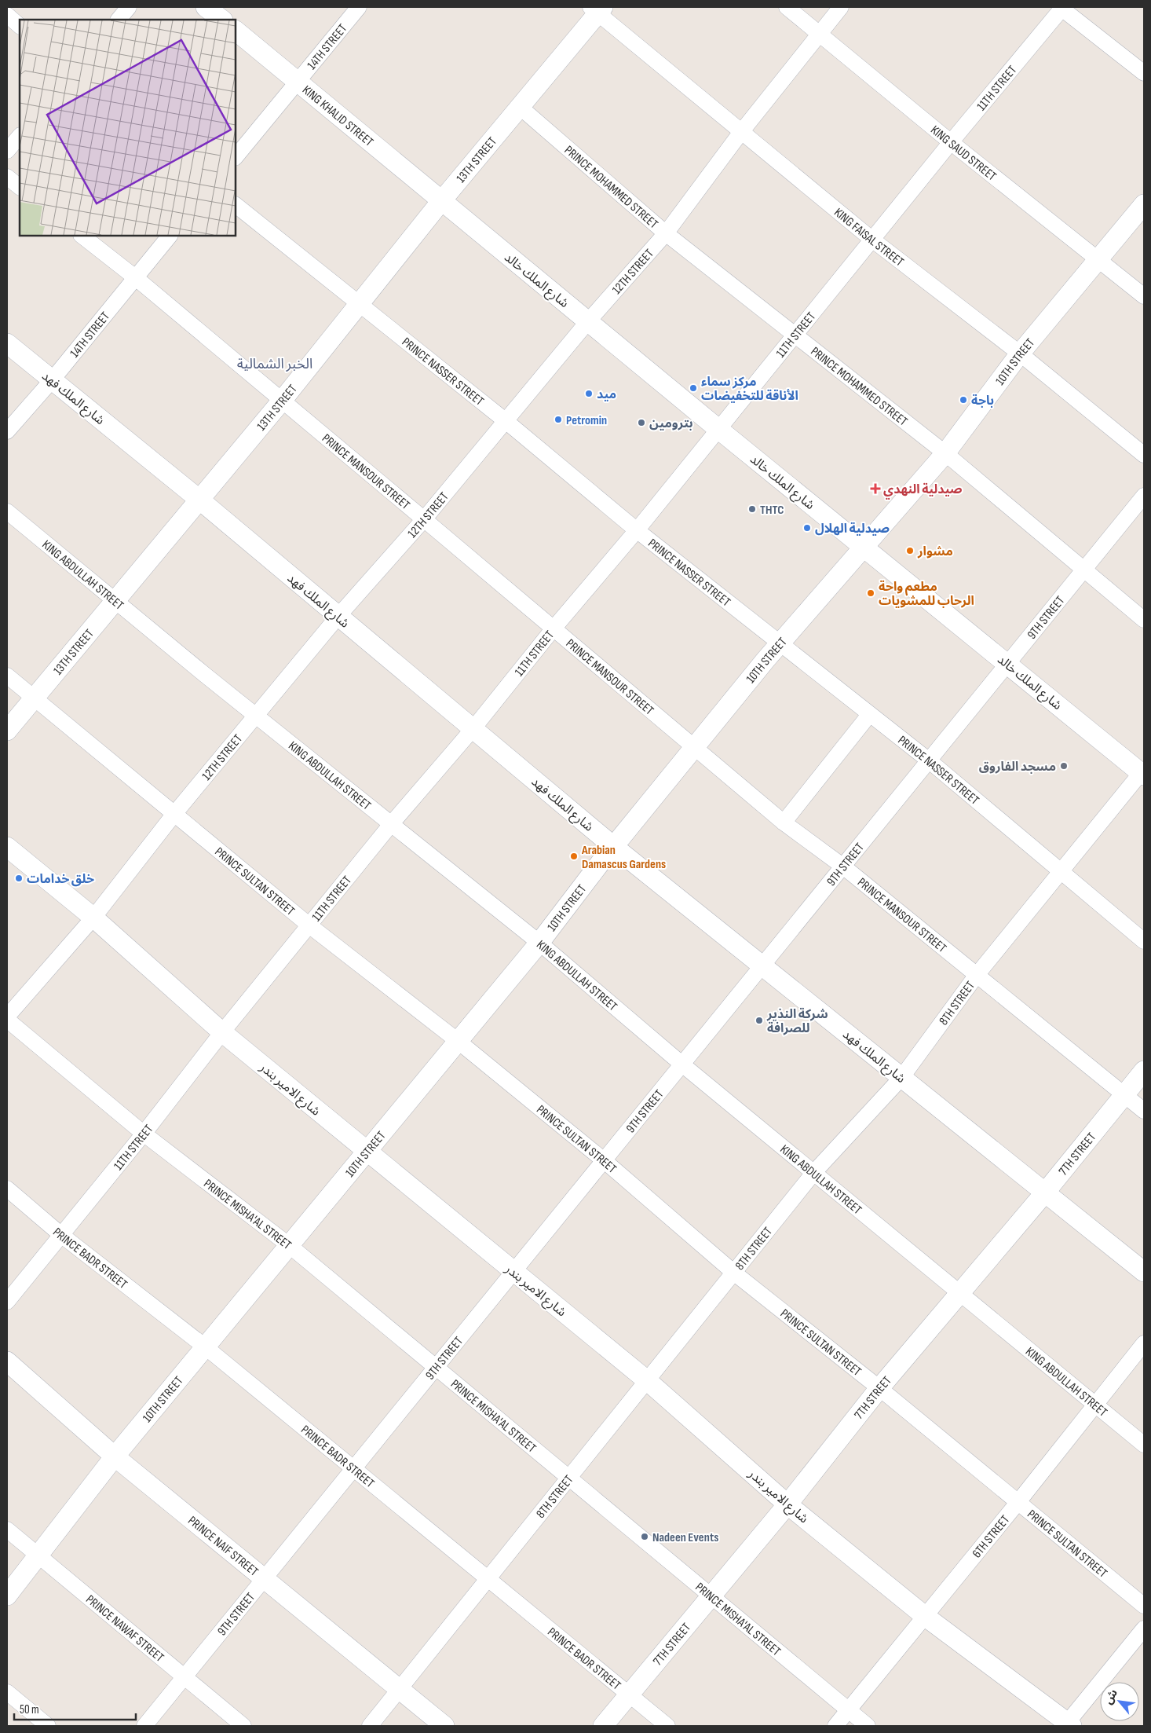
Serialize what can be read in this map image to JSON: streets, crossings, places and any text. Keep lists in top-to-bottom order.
{
  "streets": {
    "street": [
      "14TH STREET",
      "11TH STREET",
      "KING KHALID STREET",
      "KING SAUD STREET",
      "13TH STREET",
      "PRINCE MOHAMMED STREET",
      "KING FAISAL STREET",
      "12TH STREET",
      "شارع الملك خالد",
      "10TH STREET",
      "PRINCE NASSER STREET",
      "شارع الملك فهد",
      "PRINCE MANSOUR STREET",
      "KING ABDULLAH STREET",
      "9TH STREET",
      "PRINCE SULTAN STREET",
      "8TH STREET",
      "شارع الامير بندر",
      "7TH STREET",
      "PRINCE MISHA'AL STREET",
      "PRINCE BADR STREET",
      "6TH STREET",
      "PRINCE NAIF STREET",
      "PRINCE NAWAF STREET"
    ]
  },
  "crossings": [
    ["14TH STREET", "KING KHALID STREET"],
    ["14TH STREET", "شارع الملك فهد"],
    ["14TH STREET", "PRINCE MANSOUR STREET"],
    ["11TH STREET", "KING SAUD STREET"],
    ["11TH STREET", "PRINCE MOHAMMED STREET"],
    ["11TH STREET", "KING FAISAL STREET"],
    ["11TH STREET", "شارع الملك خالد"],
    ["11TH STREET", "PRINCE NASSER STREET"],
    ["11TH STREET", "شارع الملك فهد"],
    ["11TH STREET", "PRINCE MANSOUR STREET"],
    ["11TH STREET", "KING ABDULLAH STREET"],
    ["11TH STREET", "PRINCE SULTAN STREET"],
    ["11TH STREET", "شارع الامير بندر"],
    ["11TH STREET", "PRINCE MISHA'AL STREET"],
    ["11TH STREET", "PRINCE BADR STREET"],
    ["KING KHALID STREET", "13TH STREET"],
    ["KING KHALID STREET", "شارع الملك خالد"],
    ["KING SAUD STREET", "12TH STREET"],
    ["KING SAUD STREET", "10TH STREET"],
    ["13TH STREET", "PRINCE MOHAMMED STREET"],
    ["13TH STREET", "KING FAISAL STREET"],
    ["13TH STREET", "شارع الملك خالد"],
    ["13TH STREET", "PRINCE NASSER STREET"],
    ["13TH STREET", "شارع الملك فهد"],
    ["13TH STREET", "PRINCE MANSOUR STREET"],
    ["13TH STREET", "KING ABDULLAH STREET"],
    ["13TH STREET", "PRINCE SULTAN STREET"],
    ["PRINCE MOHAMMED STREET", "12TH STREET"],
    ["PRINCE MOHAMMED STREET", "10TH STREET"],
    ["PRINCE MOHAMMED STREET", "9TH STREET"],
    ["KING FAISAL STREET", "12TH STREET"],
    ["KING FAISAL STREET", "10TH STREET"],
    ["12TH STREET", "شارع الملك خالد"],
    ["12TH STREET", "PRINCE NASSER STREET"],
    ["12TH STREET", "شارع الملك فهد"],
    ["12TH STREET", "PRINCE MANSOUR STREET"],
    ["12TH STREET", "KING ABDULLAH STREET"],
    ["12TH STREET", "PRINCE SULTAN STREET"],
    ["12TH STREET", "شارع الامير بندر"],
    ["12TH STREET", "PRINCE MISHA'AL STREET"],
    ["شارع الملك خالد", "10TH STREET"],
    ["شارع الملك خالد", "9TH STREET"],
    ["شارع الملك خالد", "8TH STREET"],
    ["10TH STREET", "PRINCE NASSER STREET"],
    ["10TH STREET", "شارع الملك فهد"],
    ["10TH STREET", "PRINCE MANSOUR STREET"],
    ["10TH STREET", "KING ABDULLAH STREET"],
    ["10TH STREET", "PRINCE SULTAN STREET"],
    ["10TH STREET", "شارع الامير بندر"],
    ["10TH STREET", "PRINCE MISHA'AL STREET"],
    ["10TH STREET", "PRINCE BADR STREET"],
    ["10TH STREET", "PRINCE NAIF STREET"],
    ["10TH STREET", "PRINCE NAWAF STREET"],
    ["PRINCE NASSER STREET", "9TH STREET"],
    ["PRINCE NASSER STREET", "8TH STREET"],
    ["شارع الملك فهد", "9TH STREET"],
    ["شارع الملك فهد", "8TH STREET"],
    ["شارع الملك فهد", "7TH STREET"],
    ["PRINCE MANSOUR STREET", "9TH STREET"],
    ["PRINCE MANSOUR STREET", "8TH STREET"],
    ["PRINCE MANSOUR STREET", "7TH STREET"],
    ["KING ABDULLAH STREET", "9TH STREET"],
    ["KING ABDULLAH STREET", "8TH STREET"],
    ["KING ABDULLAH STREET", "7TH STREET"],
    ["KING ABDULLAH STREET", "6TH STREET"],
    ["9TH STREET", "PRINCE SULTAN STREET"],
    ["9TH STREET", "شارع الامير بندر"],
    ["9TH STREET", "PRINCE MISHA'AL STREET"],
    ["9TH STREET", "PRINCE BADR STREET"],
    ["9TH STREET", "PRINCE NAIF STREET"],
    ["9TH STREET", "PRINCE NAWAF STREET"],
    ["PRINCE SULTAN STREET", "8TH STREET"],
    ["PRINCE SULTAN STREET", "7TH STREET"],
    ["PRINCE SULTAN STREET", "6TH STREET"],
    ["8TH STREET", "شارع الامير بندر"],
    ["8TH STREET", "PRINCE MISHA'AL STREET"],
    ["8TH STREET", "PRINCE BADR STREET"],
    ["8TH STREET", "PRINCE NAIF STREET"],
    ["شارع الامير بندر", "7TH STREET"],
    ["شارع الامير بندر", "6TH STREET"],
    ["7TH STREET", "PRINCE MISHA'AL STREET"],
    ["7TH STREET", "PRINCE BADR STREET"],
    ["PRINCE MISHA'AL STREET", "6TH STREET"]
  ],
  "districts": ["الخبر الشمالية"],
  "places": {
    "other": [
      "مركز سماء الأناقة للتخفيضات",
      "ميد",
      "باجة",
      "Petromin",
      "بترومين",
      "THTC",
      "صيدلية الهلال",
      "مشوار",
      "مطعم واحة الرحاب للمشويات",
      "مسجد الفاروق",
      "Arabian Damascus Gardens",
      "خلق خدامات",
      "شركة النذير للصرافة",
      "Nadeen Events"
    ],
    "health": ["صيدلية النهدي"]
  },
  "scale_bar": "50 m",
  "north": "top left"
}
